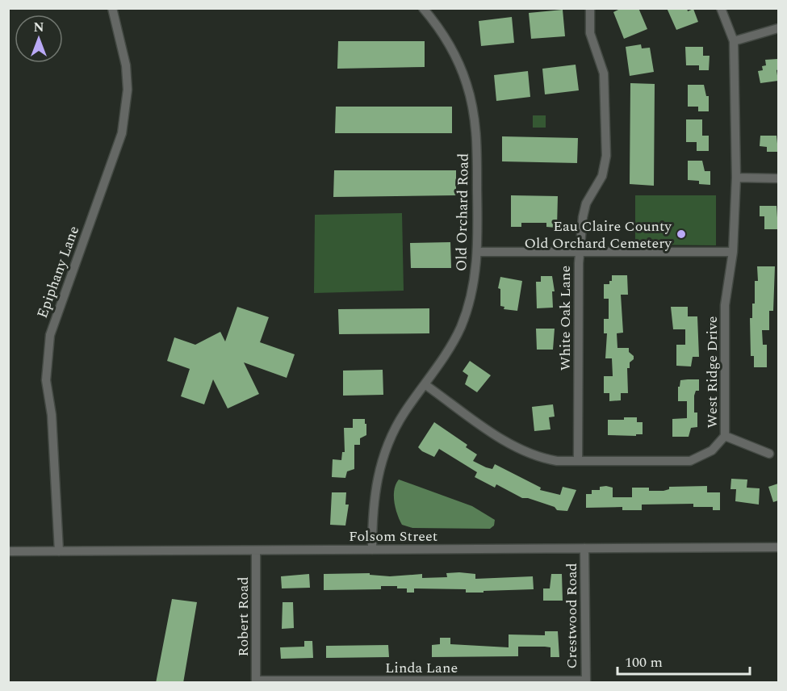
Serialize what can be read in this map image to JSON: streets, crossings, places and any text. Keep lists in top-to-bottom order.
{
  "streets": {
    "street": [
      "Old Orchard Road",
      "Epiphany Lane",
      "White Oak Lane",
      "West Ridge Drive",
      "Folsom Street",
      "Crestwood Road",
      "Robert Road",
      "Linda Lane"
    ]
  },
  "crossings": [
    ["Old Orchard Road", "West Ridge Drive"],
    ["Old Orchard Road", "Folsom Street"],
    ["Epiphany Lane", "Folsom Street"],
    ["White Oak Lane", "West Ridge Drive"],
    ["Folsom Street", "Crestwood Road"],
    ["Folsom Street", "Robert Road"],
    ["Crestwood Road", "Linda Lane"],
    ["Robert Road", "Linda Lane"]
  ],
  "places": ["Eau Claire County Old Orchard Cemetery"],
  "scale_bar": "100 m",
  "north": "top"
}
